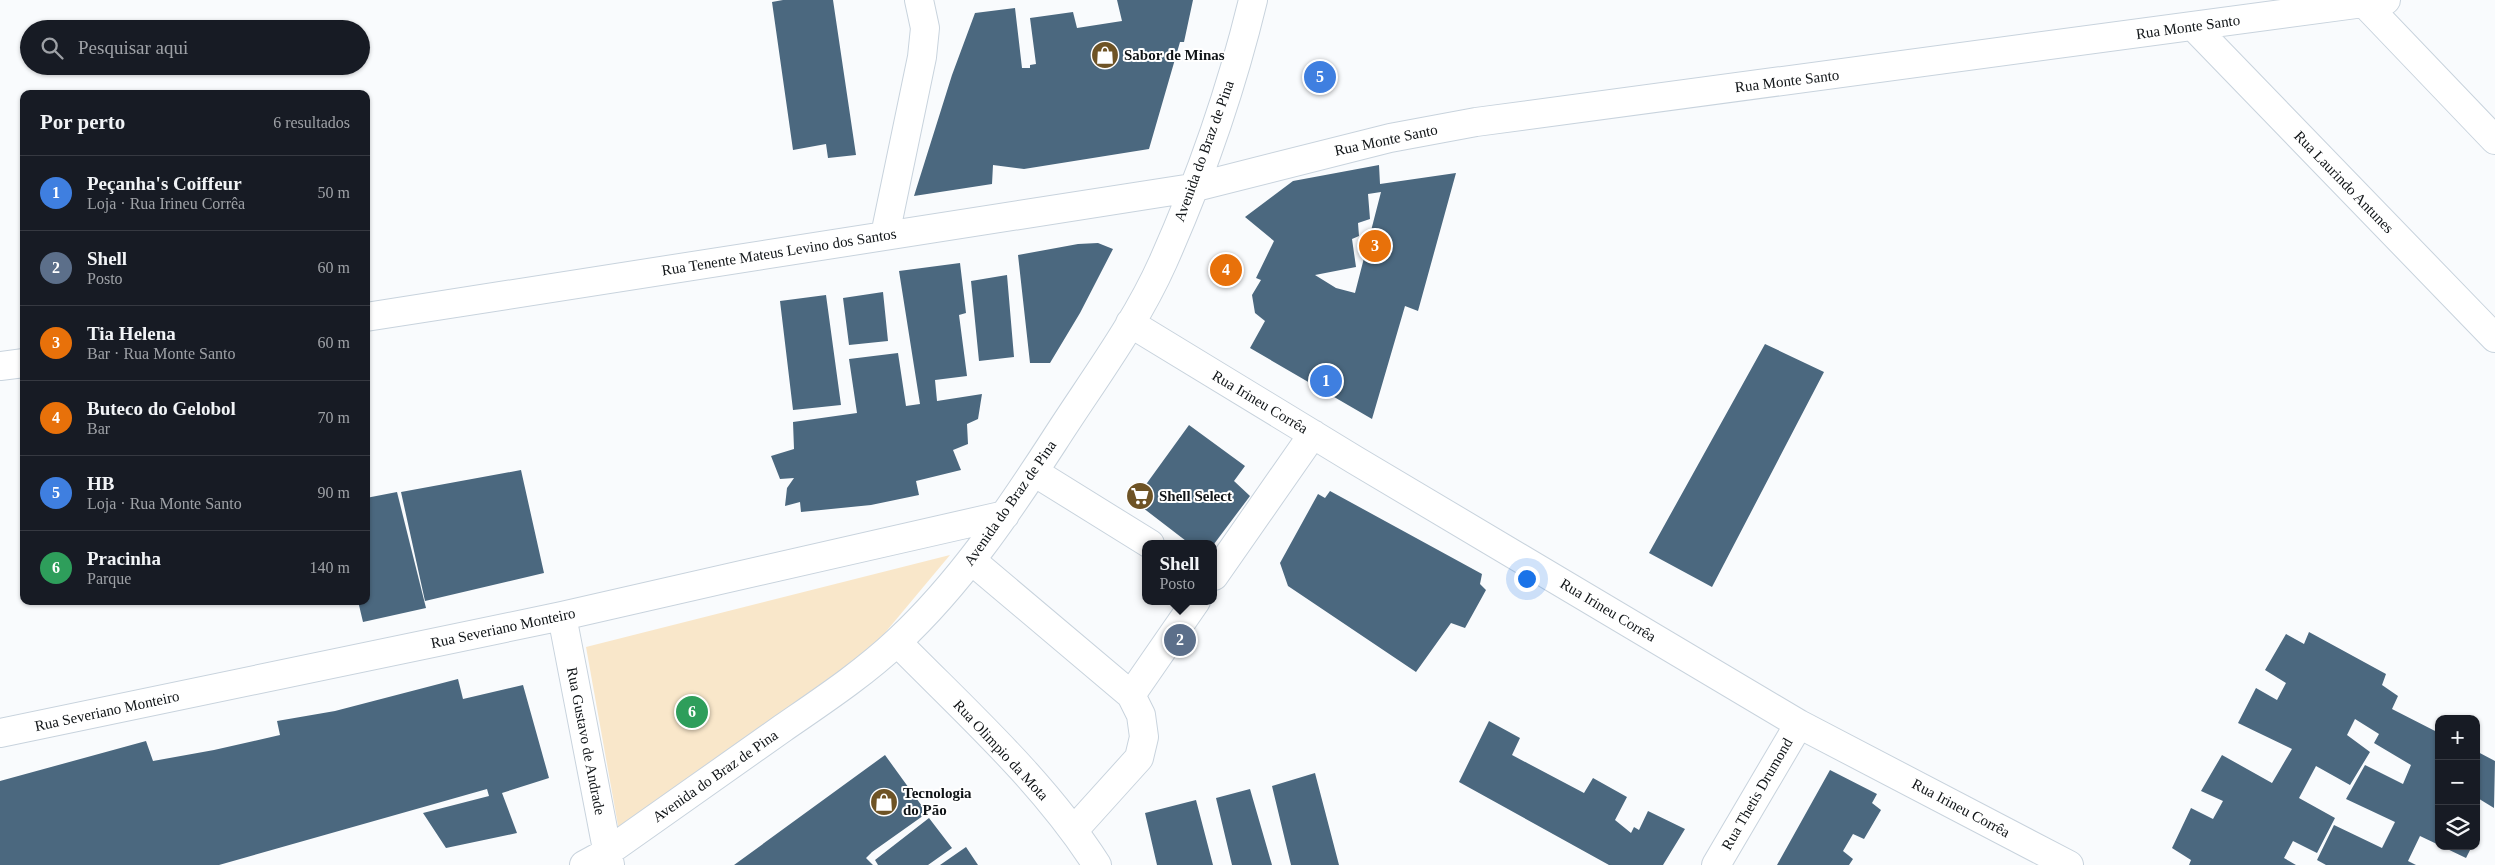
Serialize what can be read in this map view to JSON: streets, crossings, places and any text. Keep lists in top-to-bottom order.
{
  "streets": {
    "street": [
      "Rua Monte Santo",
      "Avenida do Braz de Pina",
      "Rua Laurindo Antunes",
      "Rua Tenente Mateus Levino dos Santos",
      "Rua Irineu Corrêa",
      "Rua Severiano Monteiro",
      "Rua Gustavo de Andrade",
      "Rua Olimpio da Mota",
      "Rua Thetis Drumond"
    ]
  },
  "crossings": [
    ["Rua Monte Santo", "Avenida do Braz de Pina"],
    ["Rua Monte Santo", "Rua Laurindo Antunes"],
    ["Rua Monte Santo", "Rua Tenente Mateus Levino dos Santos"],
    ["Avenida do Braz de Pina", "Rua Tenente Mateus Levino dos Santos"],
    ["Avenida do Braz de Pina", "Rua Irineu Corrêa"],
    ["Avenida do Braz de Pina", "Rua Severiano Monteiro"],
    ["Avenida do Braz de Pina", "Rua Gustavo de Andrade"],
    ["Avenida do Braz de Pina", "Rua Olimpio da Mota"],
    ["Rua Irineu Corrêa", "Rua Thetis Drumond"],
    ["Rua Severiano Monteiro", "Rua Gustavo de Andrade"]
  ],
  "places": {
    "shop": ["Sabor de Minas", "Tecnologia do Pão"],
    "supermarket": ["Shell Select"]
  },
  "page": {
    "search": "Pesquisar aqui",
    "pins": [
      "5",
      "3",
      "4",
      "1",
      "2",
      "6"
    ],
    "heading": ["Por perto", "6 resultados"],
    "list": [
      {
        "mark": "1",
        "name": "Peçanha's Coiffeur",
        "note": "Loja · Rua Irineu Corrêa",
        "value": "50 m"
      },
      {
        "mark": "2",
        "name": "Shell",
        "note": "Posto",
        "value": "60 m"
      },
      {
        "mark": "3",
        "name": "Tia Helena",
        "note": "Bar · Rua Monte Santo",
        "value": "60 m"
      },
      {
        "mark": "4",
        "name": "Buteco do Gelobol",
        "note": "Bar",
        "value": "70 m"
      },
      {
        "mark": "5",
        "name": "HB",
        "note": "Loja · Rua Monte Santo",
        "value": "90 m"
      },
      {
        "mark": "6",
        "name": "Pracinha",
        "note": "Parque",
        "value": "140 m"
      }
    ],
    "popup": ["Shell", "Posto"],
    "map_buttons": ["+", "−"]
  }
}
